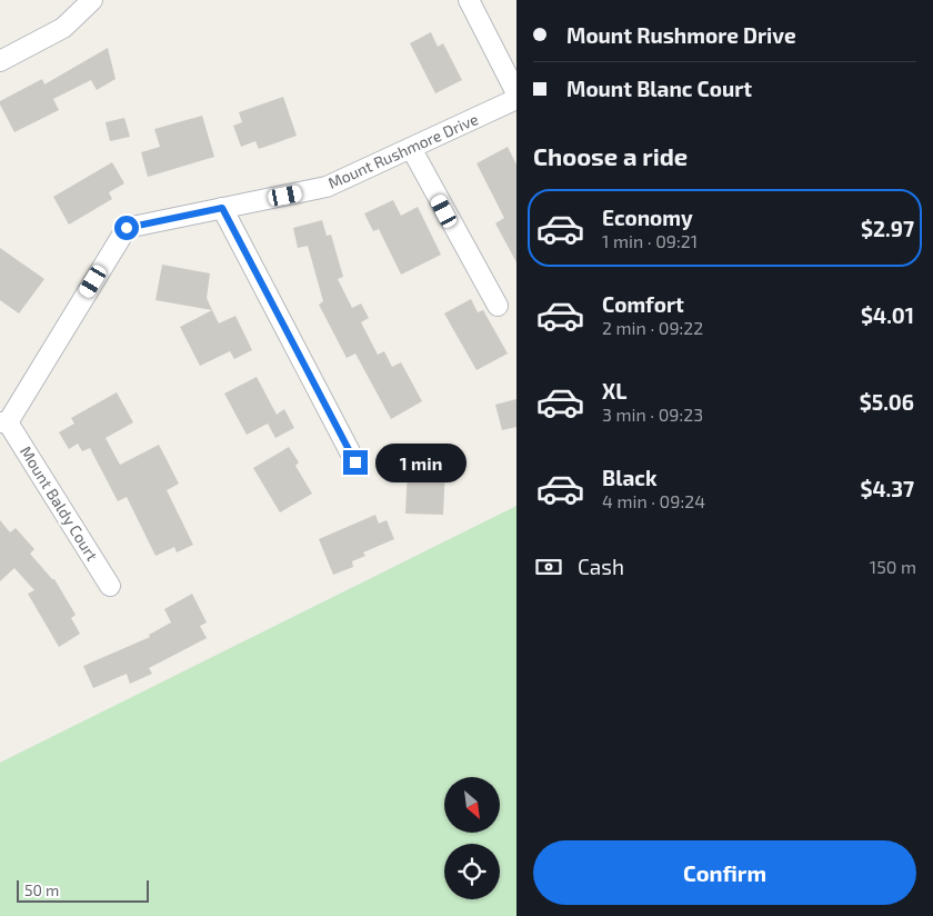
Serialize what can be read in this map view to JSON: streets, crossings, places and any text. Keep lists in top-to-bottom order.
{
  "streets": {
    "street": ["Mount Rushmore Drive", "Mount Baldy Court"]
  },
  "crossings": [
    ["Mount Rushmore Drive", "Mount Baldy Court"]
  ],
  "scale_bar": "50 m",
  "north": "bottom right",
  "page": {
    "banner": ["Mount Rushmore Drive", "Mount Blanc Court"],
    "heading": "Choose a ride",
    "list": [
      {
        "name": "Economy",
        "note": "1 min · 09:21",
        "value": "$2.97"
      },
      {
        "name": "Comfort",
        "note": "2 min · 09:22",
        "value": "$4.01"
      },
      {
        "name": "XL",
        "note": "3 min · 09:23",
        "value": "$5.06"
      },
      {
        "name": "Black",
        "note": "4 min · 09:24",
        "value": "$4.37"
      }
    ],
    "bubble": "1 min",
    "pay": ["Cash", "150 m"],
    "buttons": "Confirm",
    "scale": "50 m"
  }
}
